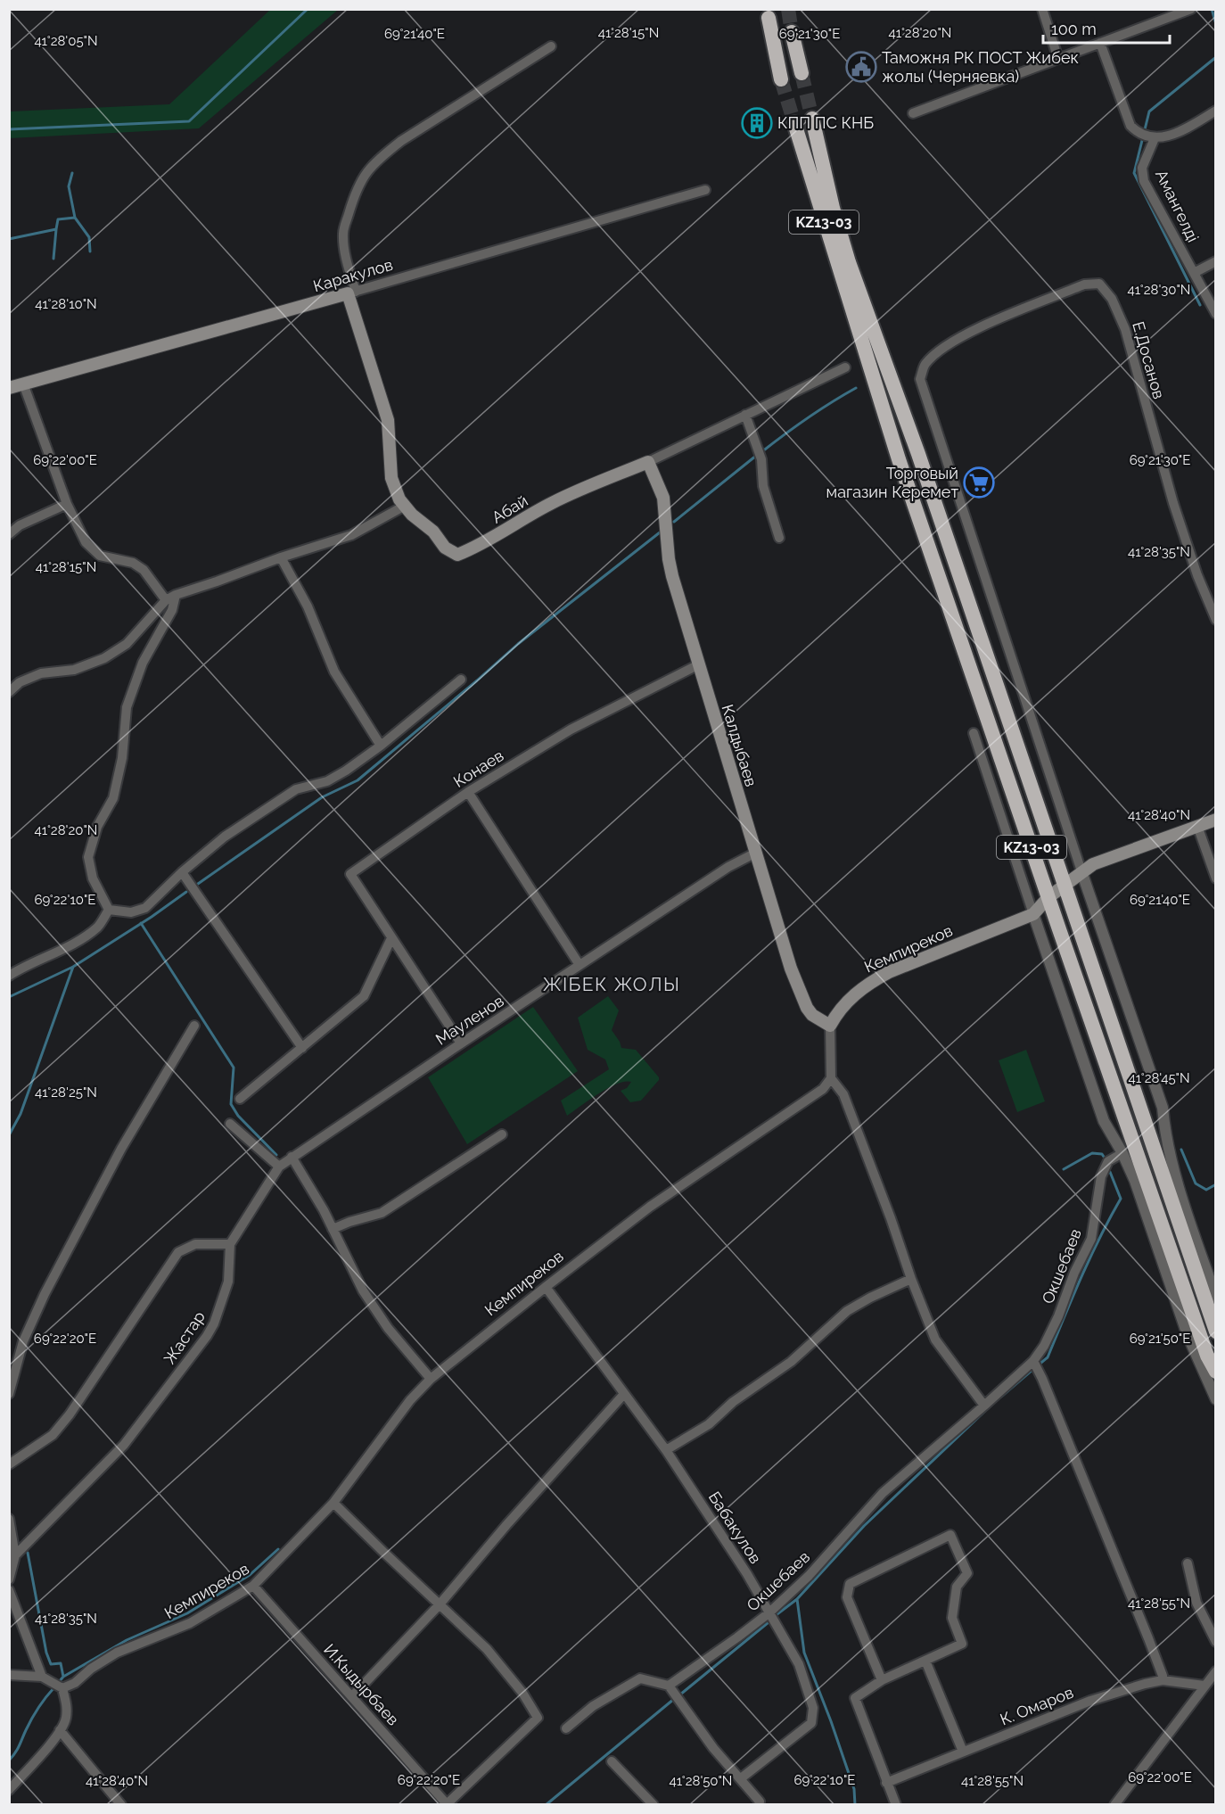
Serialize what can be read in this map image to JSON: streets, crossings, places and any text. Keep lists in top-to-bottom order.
{
  "streets": {
    "highway": ["KZ13-03"],
    "main road": [
      "Каракулов",
      "Абай",
      "Калдыбаев",
      "Кемпиреков"
    ],
    "street": [
      "Амангелді",
      "Е.Досанов",
      "Конаев",
      "Мауленов",
      "Окшебаев",
      "Жастар",
      "Бабакулов",
      "И.Кыдырбаев",
      "К. Омаров"
    ]
  },
  "crossings": [
    ["KZ13-03", "Кемпиреков"],
    ["Каракулов", "Абай"],
    ["Е.Досанов", "Кемпиреков"],
    ["Абай", "Калдыбаев"],
    ["Калдыбаев", "Конаев"],
    ["Калдыбаев", "Кемпиреков"],
    ["Калдыбаев", "Мауленов"],
    ["Конаев", "Мауленов"],
    ["Кемпиреков", "Бабакулов"],
    ["Кемпиреков", "И.Кыдырбаев"],
    ["Мауленов", "Жастар"],
    ["Окшебаев", "Бабакулов"]
  ],
  "districts": ["ЖІБЕК ЖОЛЫ"],
  "places": {
    "public building": ["Таможня РК ПОСТ Жибек жолы (Черняевка)"],
    "building": ["КПП ПС КНБ"],
    "supermarket": ["Торговый магазин Керемет"]
  },
  "scale_bar": "100 m",
  "coordinates": [
    "41°28'15\"N",
    "41°28'20\"N",
    "69°21'40\"E",
    "69°21'30\"E",
    "41°28'05\"N",
    "41°28'30\"N",
    "41°28'10\"N",
    "69°22'00\"E",
    "41°28'35\"N",
    "41°28'40\"N",
    "69°22'10\"E",
    "41°28'45\"N",
    "41°28'25\"N",
    "69°21'50\"E",
    "69°22'20\"E",
    "41°28'55\"N",
    "41°28'50\"N"
  ]
}
